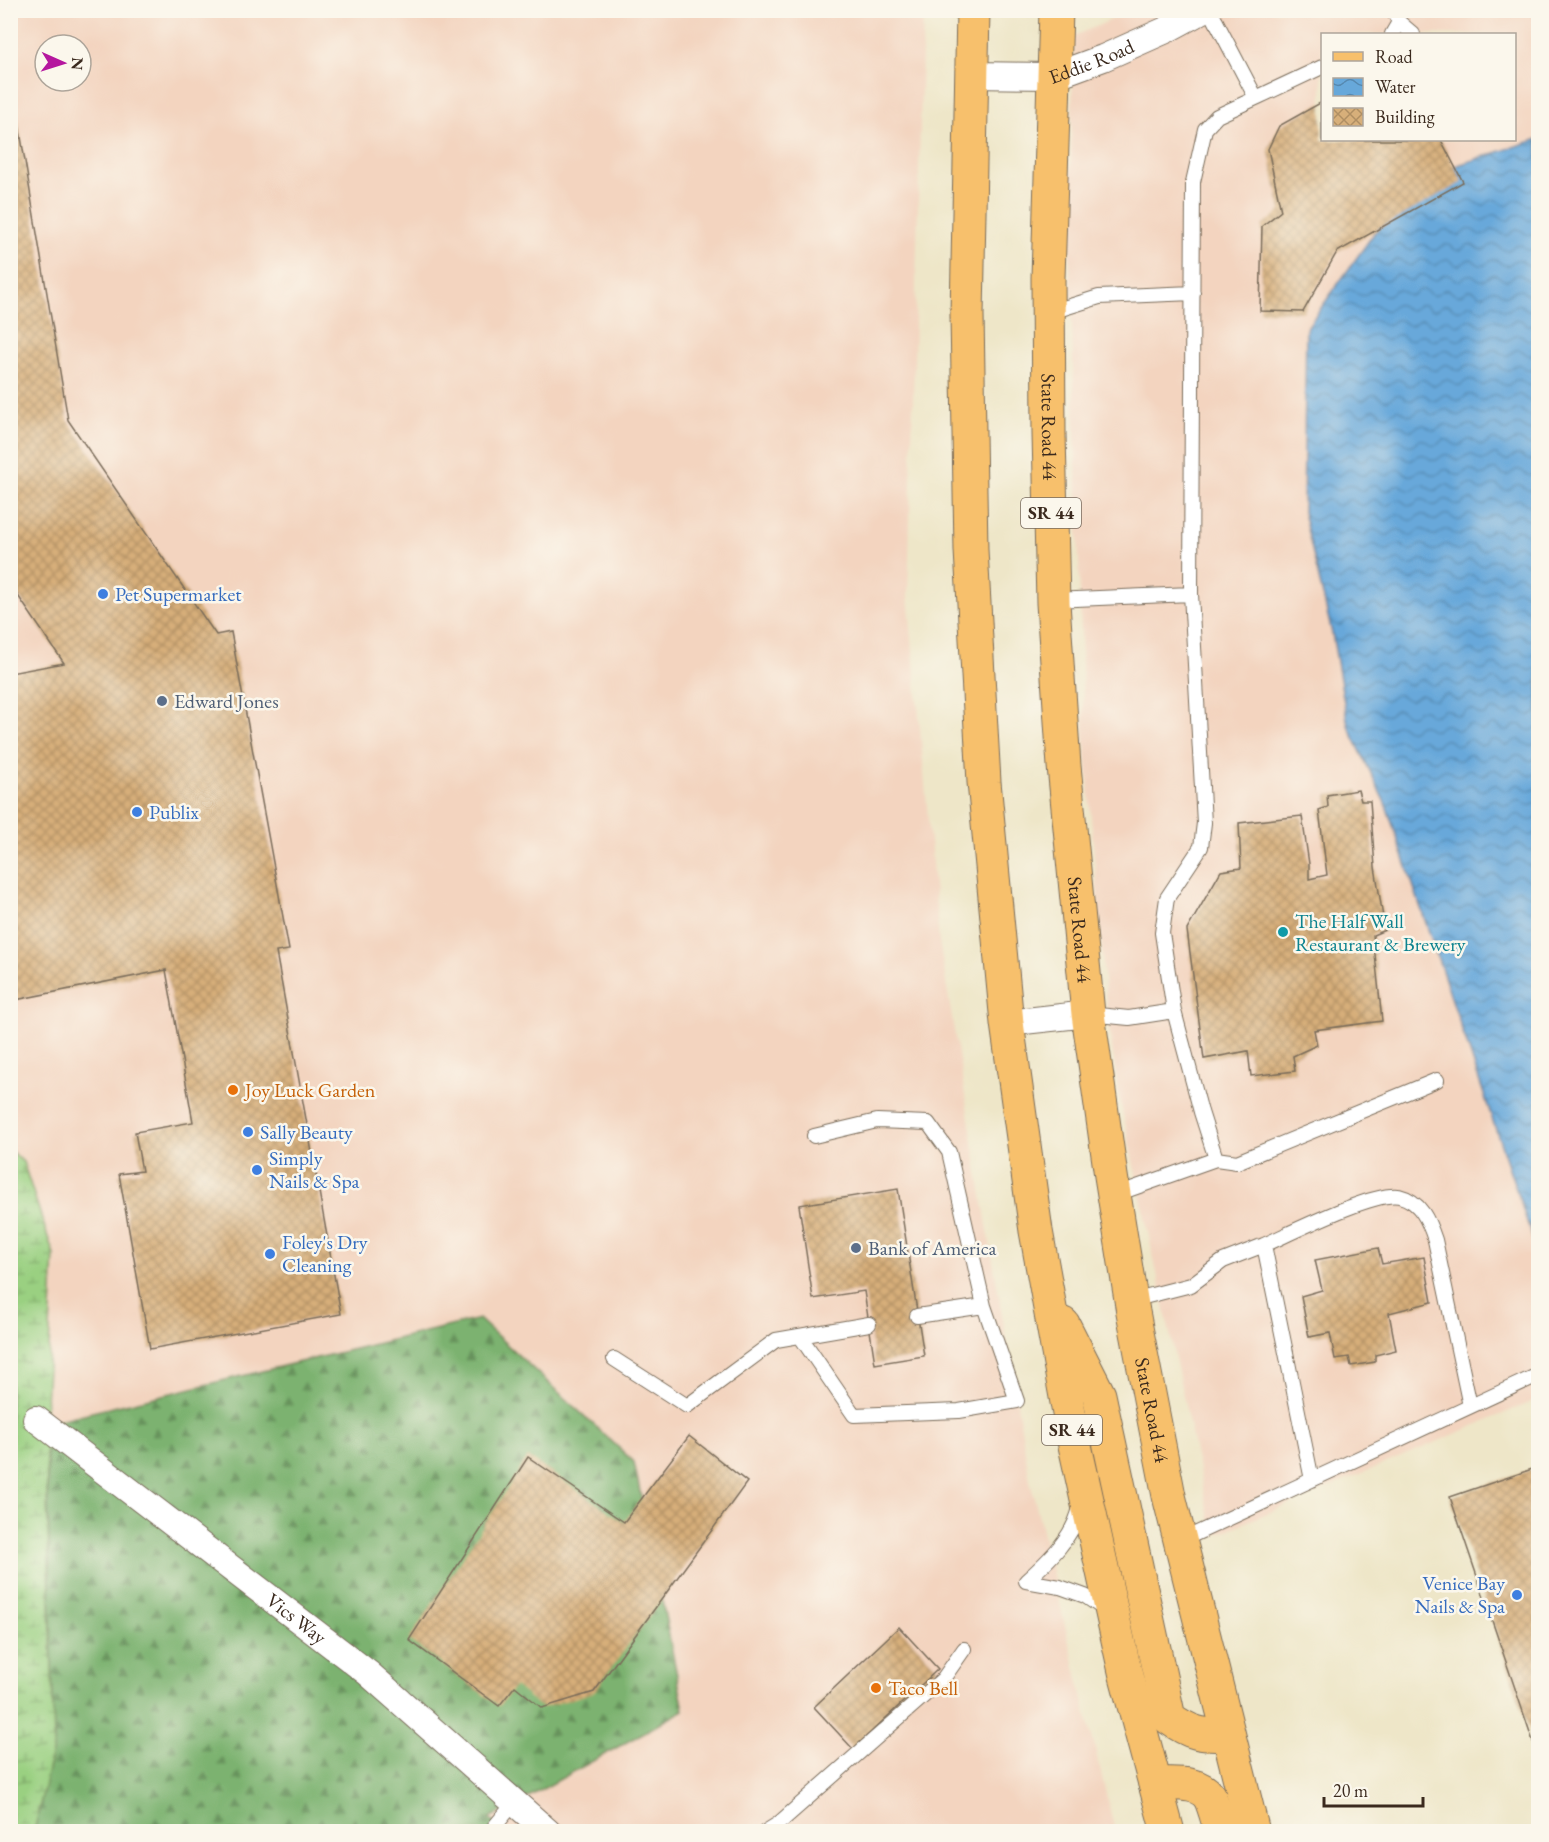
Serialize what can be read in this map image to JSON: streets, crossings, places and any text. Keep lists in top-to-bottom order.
{
  "streets": {
    "main road": ["State Road 44", "SR 44"],
    "street": ["Eddie Road", "Vics Way"]
  },
  "crossings": [
    ["Eddie Road", "State Road 44"],
    ["Eddie Road", "SR 44"]
  ],
  "places": [
    "Pet Supermarket",
    "Edward Jones",
    "Publix",
    "The Half Wall Restaurant & Brewery",
    "Joy Luck Garden",
    "Sally Beauty",
    "Simply Nails & Spa",
    "Bank of America",
    "Foley's Dry Cleaning",
    "Venice Bay Nails & Spa",
    "Taco Bell"
  ],
  "legend": ["Road", "Water", "Building"],
  "scale_bar": "20 m",
  "north": "right"
}
